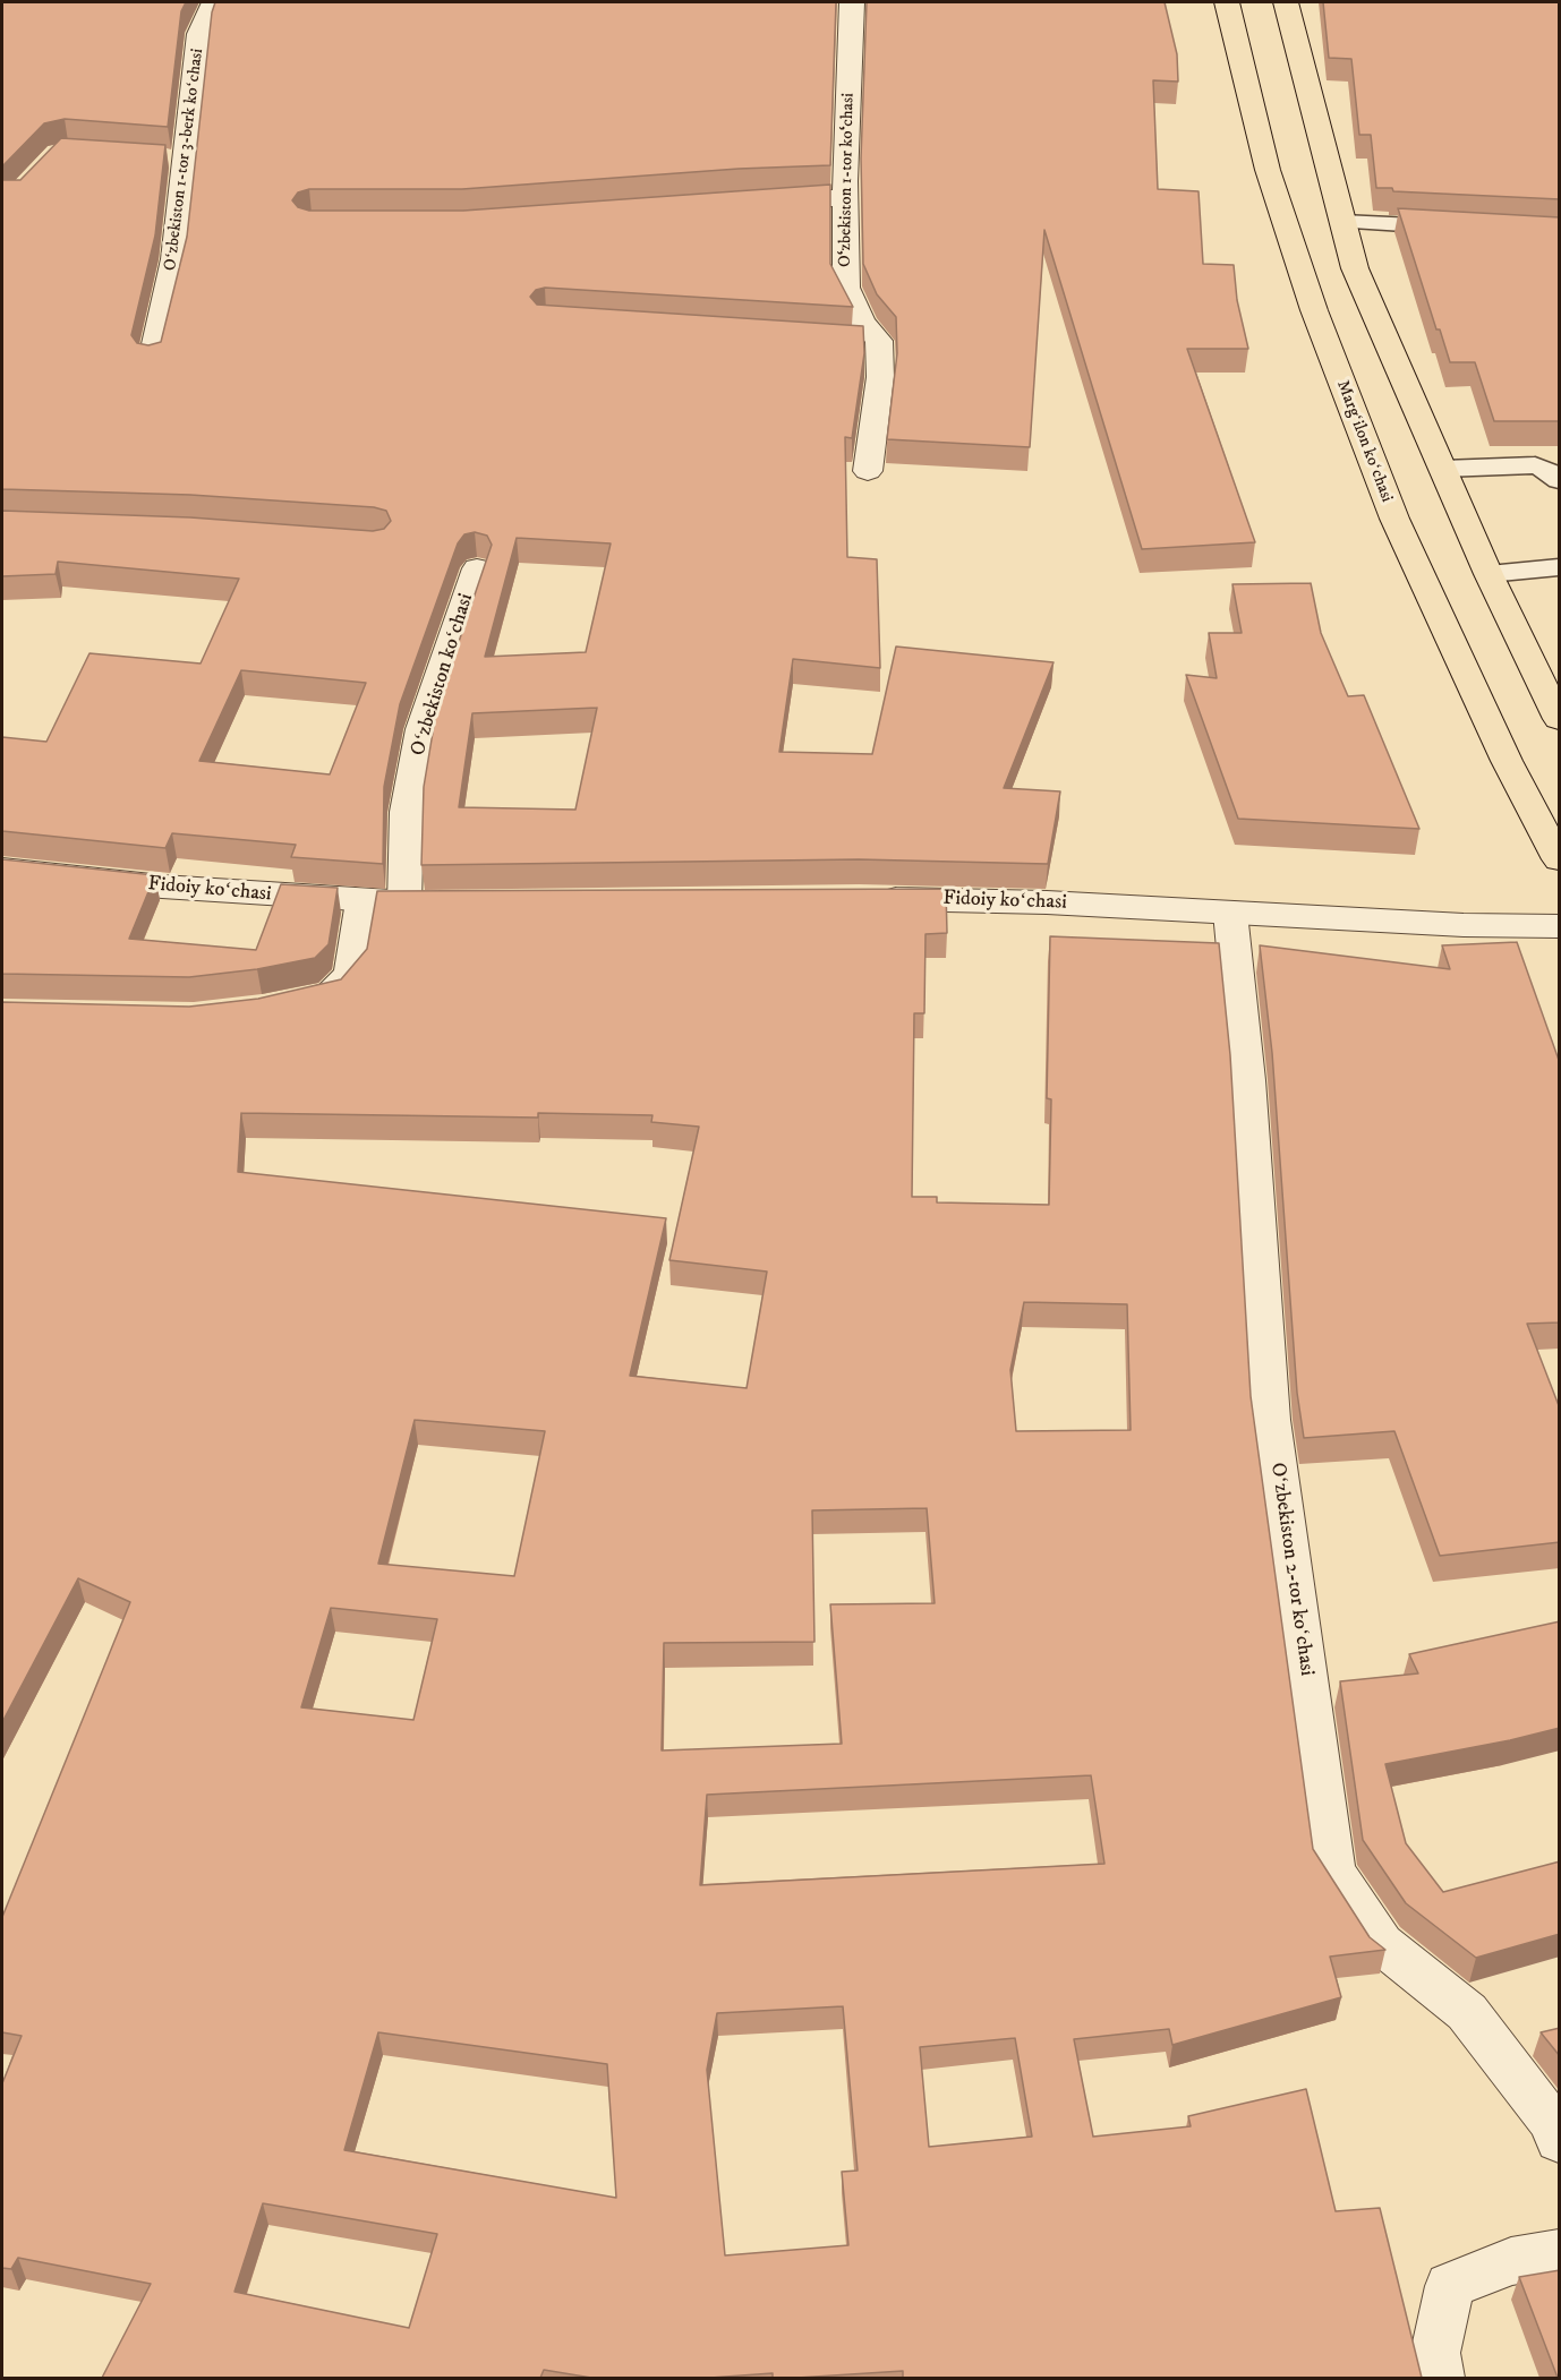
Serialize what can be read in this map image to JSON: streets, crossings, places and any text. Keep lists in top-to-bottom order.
{
  "streets": {
    "main road": ["Margʻilon koʻchasi"],
    "street": [
      "Oʻzbekiston 1-tor 3-berk koʻchasi",
      "O‘zbekiston 1-tor ko‘chasi",
      "Oʻzbekiston koʻchasi",
      "Fidoiy koʻchasi",
      "Oʻzbekiston 2-tor koʻchasi"
    ]
  },
  "crossings": [
    ["Oʻzbekiston koʻchasi", "Fidoiy koʻchasi"],
    ["Fidoiy koʻchasi", "Oʻzbekiston 2-tor koʻchasi"]
  ]
}
